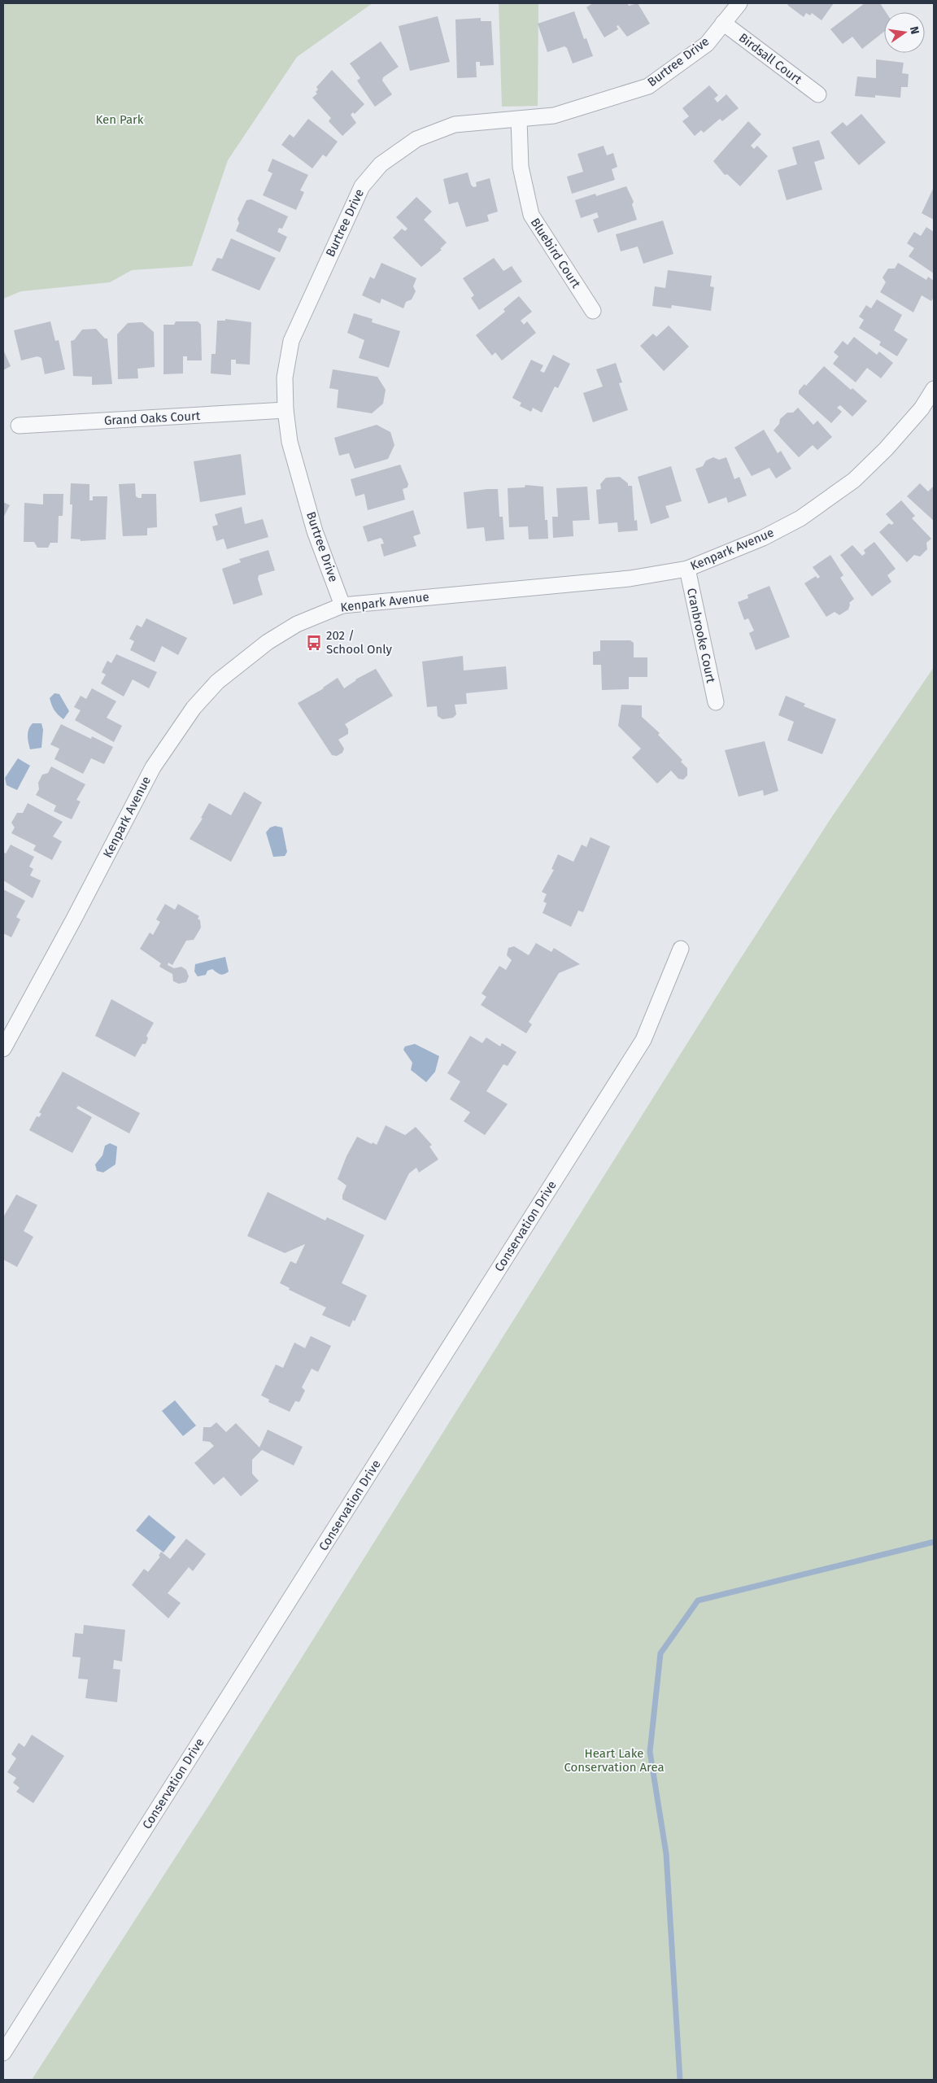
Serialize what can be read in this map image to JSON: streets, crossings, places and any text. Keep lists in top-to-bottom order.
{
  "streets": {
    "street": [
      "Birdsall Court",
      "Burtree Drive",
      "Bluebird Court",
      "Grand Oaks Court",
      "Kenpark Avenue",
      "Cranbrooke Court",
      "Conservation Drive"
    ]
  },
  "crossings": [
    ["Birdsall Court", "Burtree Drive"],
    ["Burtree Drive", "Bluebird Court"],
    ["Burtree Drive", "Grand Oaks Court"],
    ["Burtree Drive", "Kenpark Avenue"],
    ["Kenpark Avenue", "Cranbrooke Court"]
  ],
  "parks": ["Ken Park", "Heart Lake Conservation Area"],
  "places": {
    "bus stop": ["202 / School Only"]
  },
  "north": "right"
}
